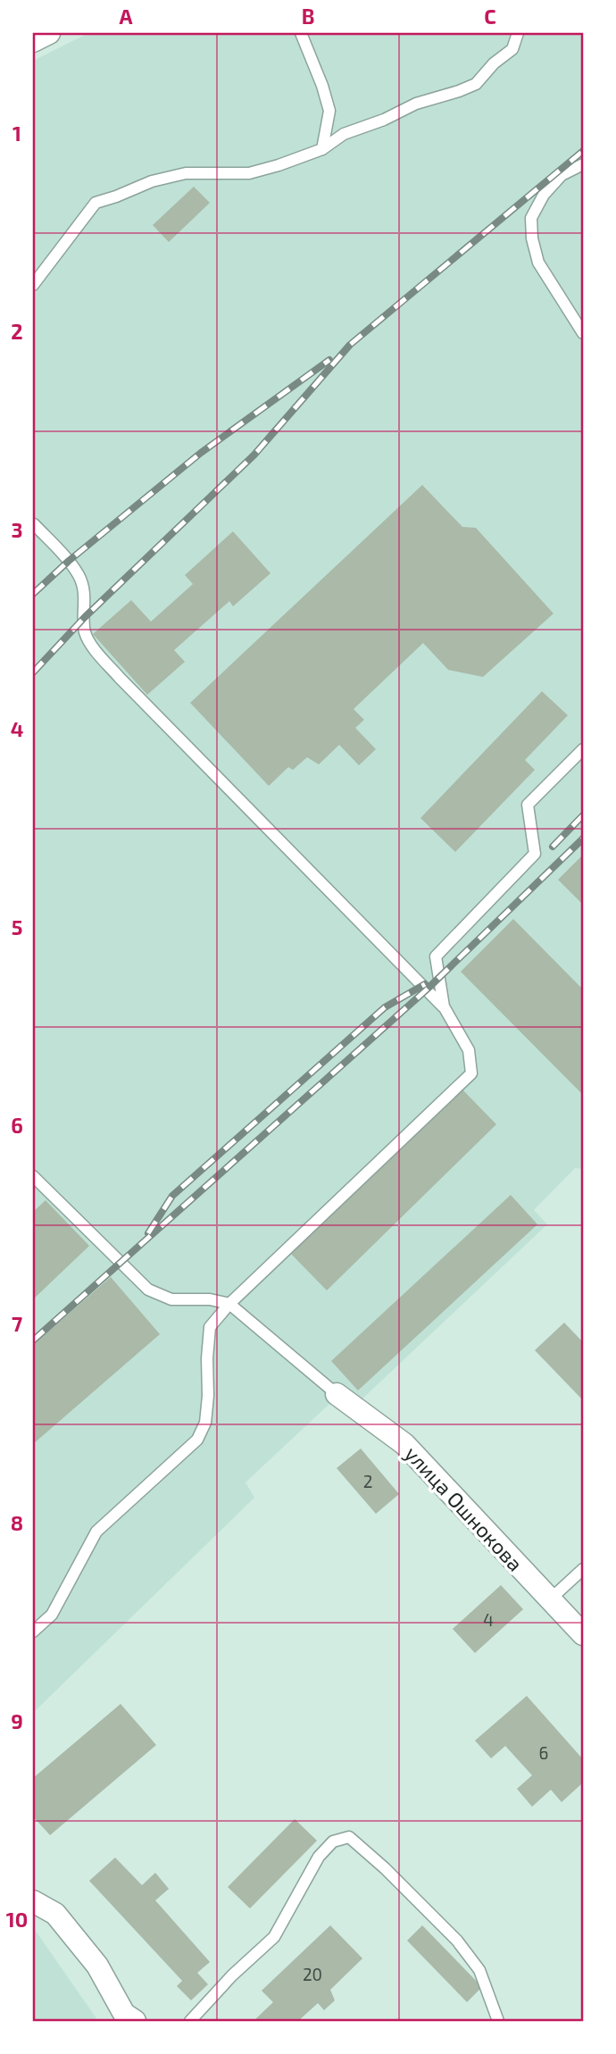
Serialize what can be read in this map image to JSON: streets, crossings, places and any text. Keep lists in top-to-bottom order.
{
  "streets": {
    "street": ["улица Ошнокова"]
  },
  "house_numbers": [
    "2",
    "4",
    "6",
    "20"
  ],
  "grid": {
    "columns": ["A", "B", "C"],
    "rows": [
      "1",
      "2",
      "3",
      "4",
      "5",
      "6",
      "7",
      "8",
      "9",
      "10"
    ]
  }
}
